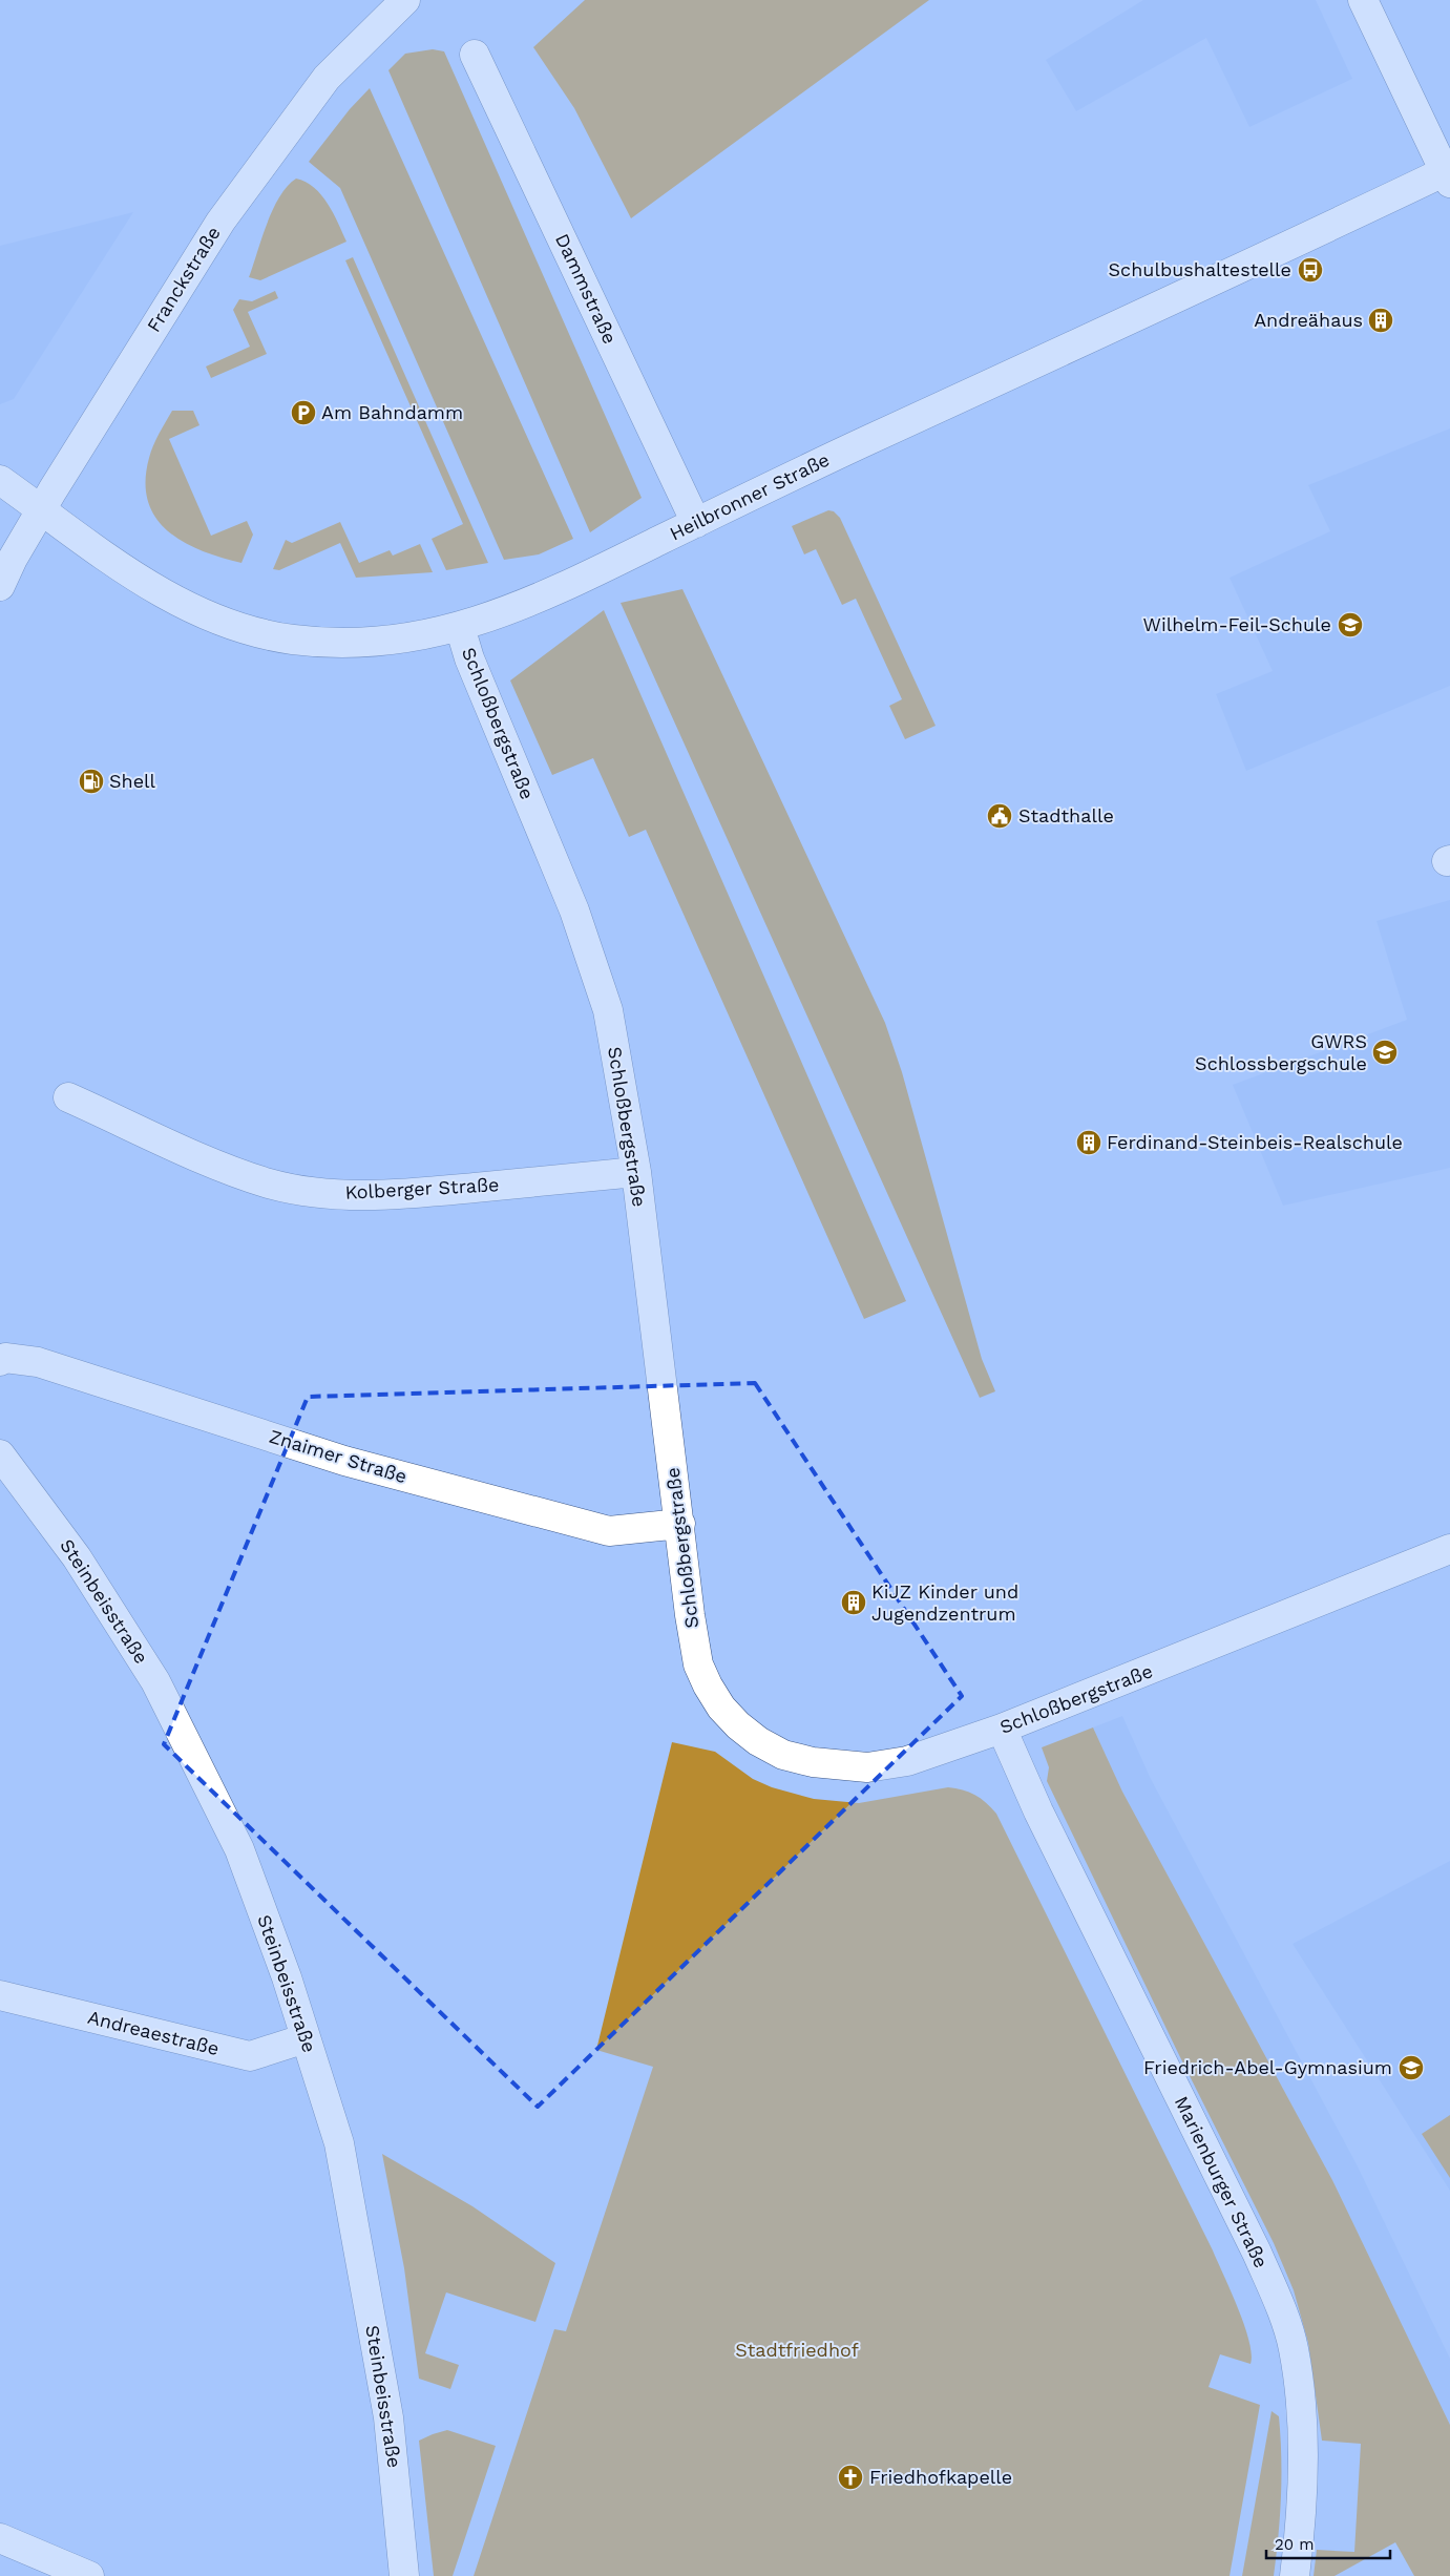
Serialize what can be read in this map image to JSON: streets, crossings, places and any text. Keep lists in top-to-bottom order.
{
  "streets": {
    "street": [
      "Franckstraße",
      "Dammstraße",
      "Heilbronner Straße",
      "Schloßbergstraße",
      "Kolberger Straße",
      "Znaimer Straße",
      "Steinbeisstraße",
      "Andreaestraße",
      "Marienburger Straße"
    ]
  },
  "crossings": [
    ["Franckstraße", "Heilbronner Straße"],
    ["Dammstraße", "Heilbronner Straße"],
    ["Heilbronner Straße", "Schloßbergstraße"],
    ["Schloßbergstraße", "Kolberger Straße"],
    ["Schloßbergstraße", "Znaimer Straße"],
    ["Schloßbergstraße", "Marienburger Straße"],
    ["Steinbeisstraße", "Andreaestraße"]
  ],
  "parks": ["Stadtfriedhof"],
  "places": {
    "bus stop": ["Schulbushaltestelle"],
    "building": ["Andreähaus", "Ferdinand-Steinbeis-Realschule", "KiJZ Kinder und Jugendzentrum"],
    "parking": ["Am Bahndamm"],
    "school or university": ["Wilhelm-Feil-Schule", "GWRS Schlossbergschule", "Friedrich-Abel-Gymnasium"],
    "fuel station": ["Shell"],
    "public building": ["Stadthalle"],
    "church": ["Friedhofkapelle"]
  },
  "scale_bar": "20 m"
}
